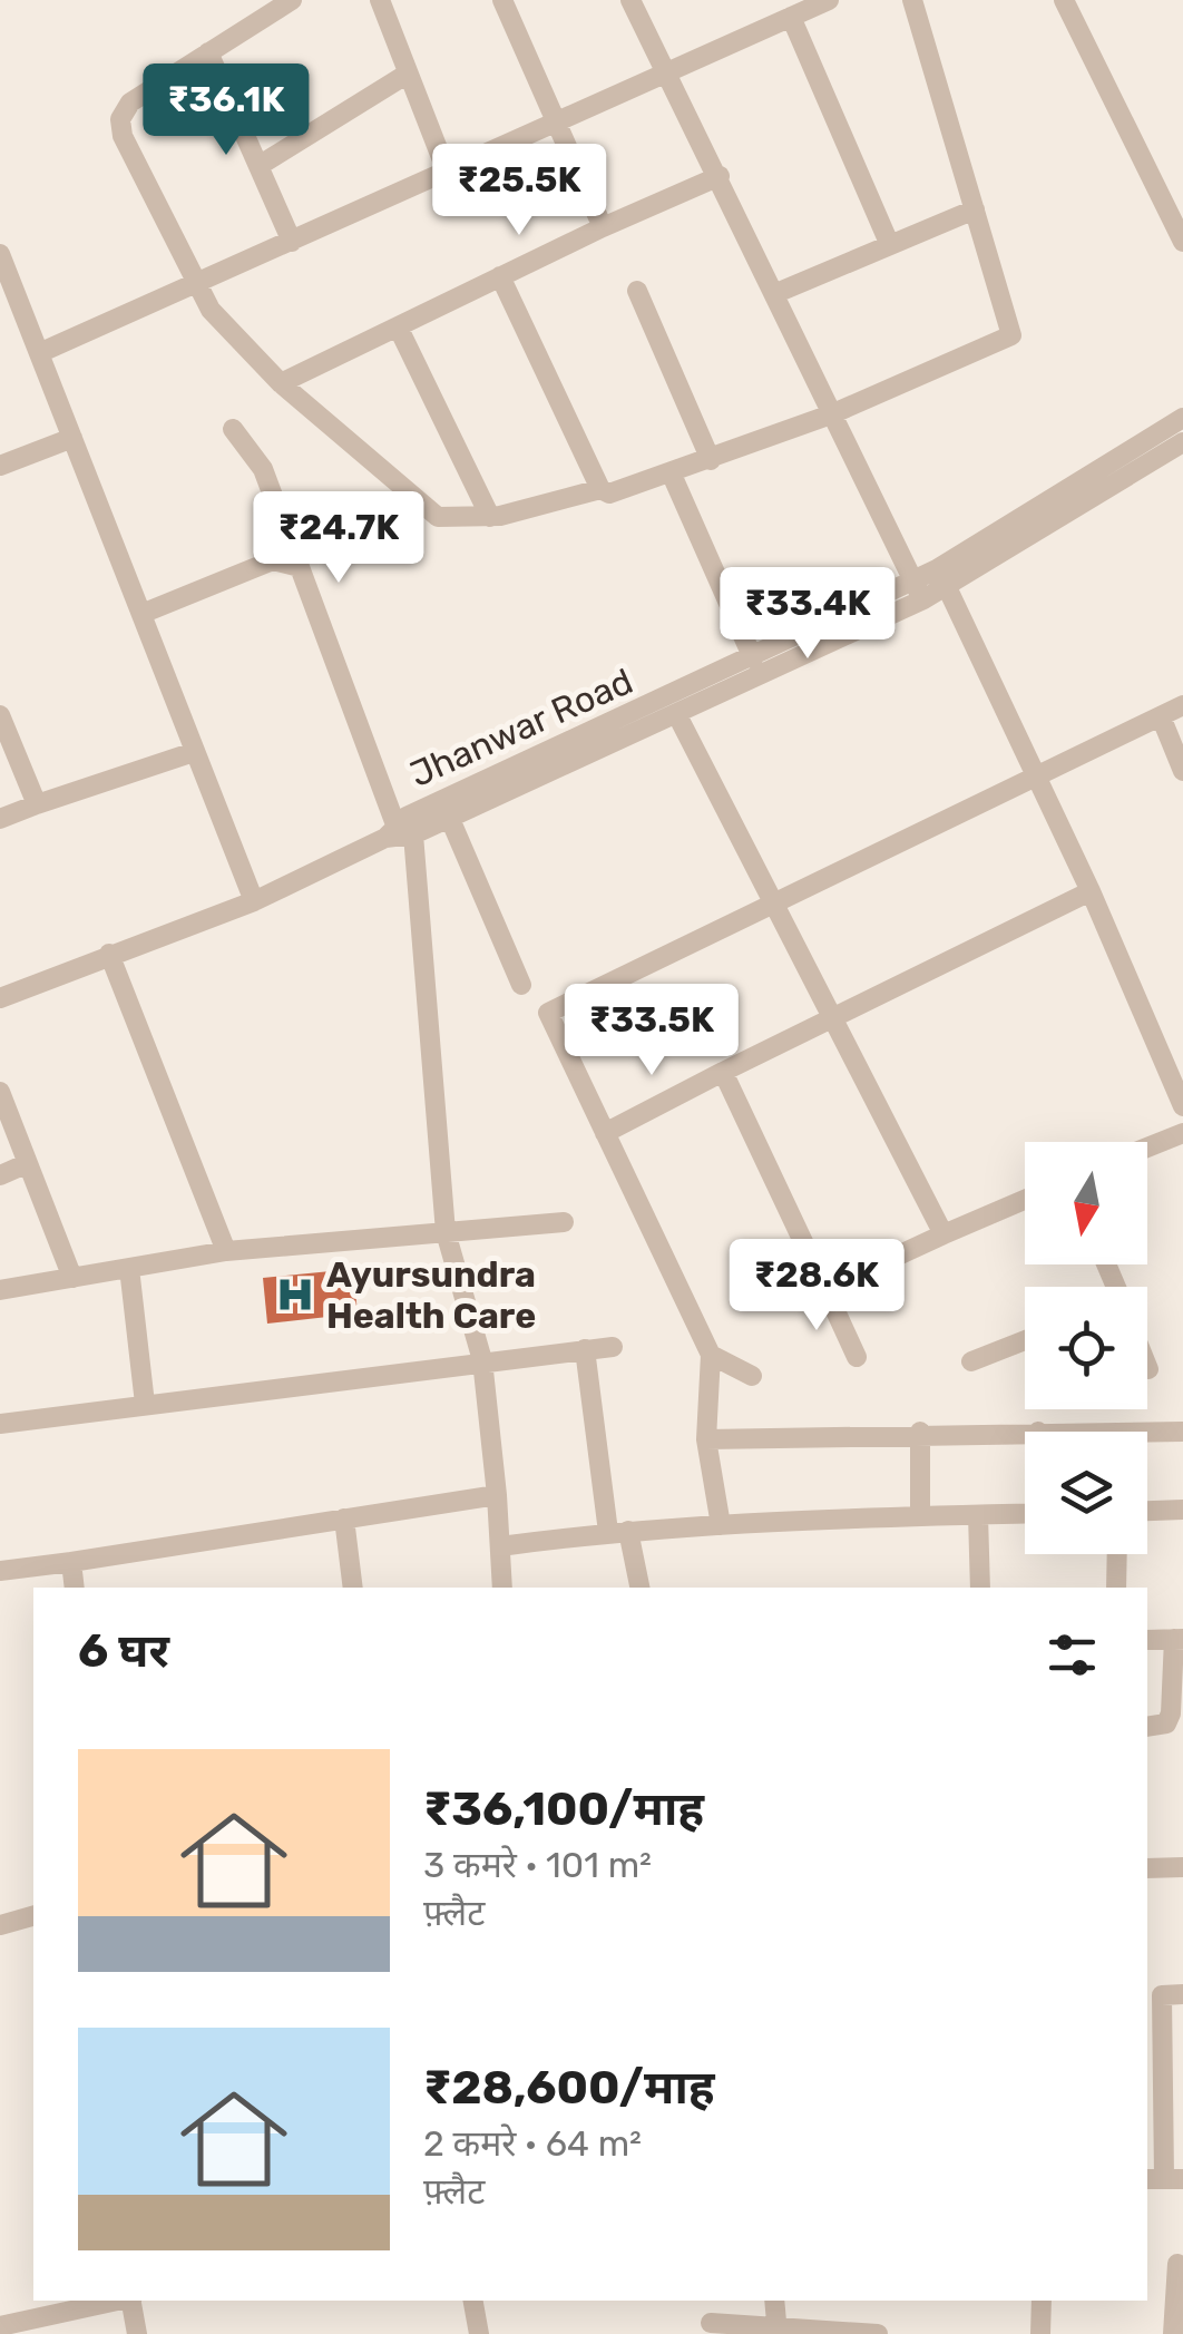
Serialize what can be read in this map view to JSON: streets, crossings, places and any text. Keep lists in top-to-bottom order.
{
  "streets": {
    "street": ["Jhanwar Road"]
  },
  "places": {
    "hospital": ["Ayursundra Health Care"]
  },
  "north": "bottom",
  "page": {
    "price": [
      "₹36.1K",
      "₹25.5K",
      "₹24.7K",
      "₹33.4K",
      "₹33.5K",
      "₹28.6K"
    ],
    "heading": "6 घर",
    "list": [
      {
        "name": "₹36,100/माह",
        "note": "3 कमरे · 101 m² · फ़्लैट"
      },
      {
        "name": "₹28,600/माह",
        "note": "2 कमरे · 64 m² · फ़्लैट"
      }
    ]
  }
}
